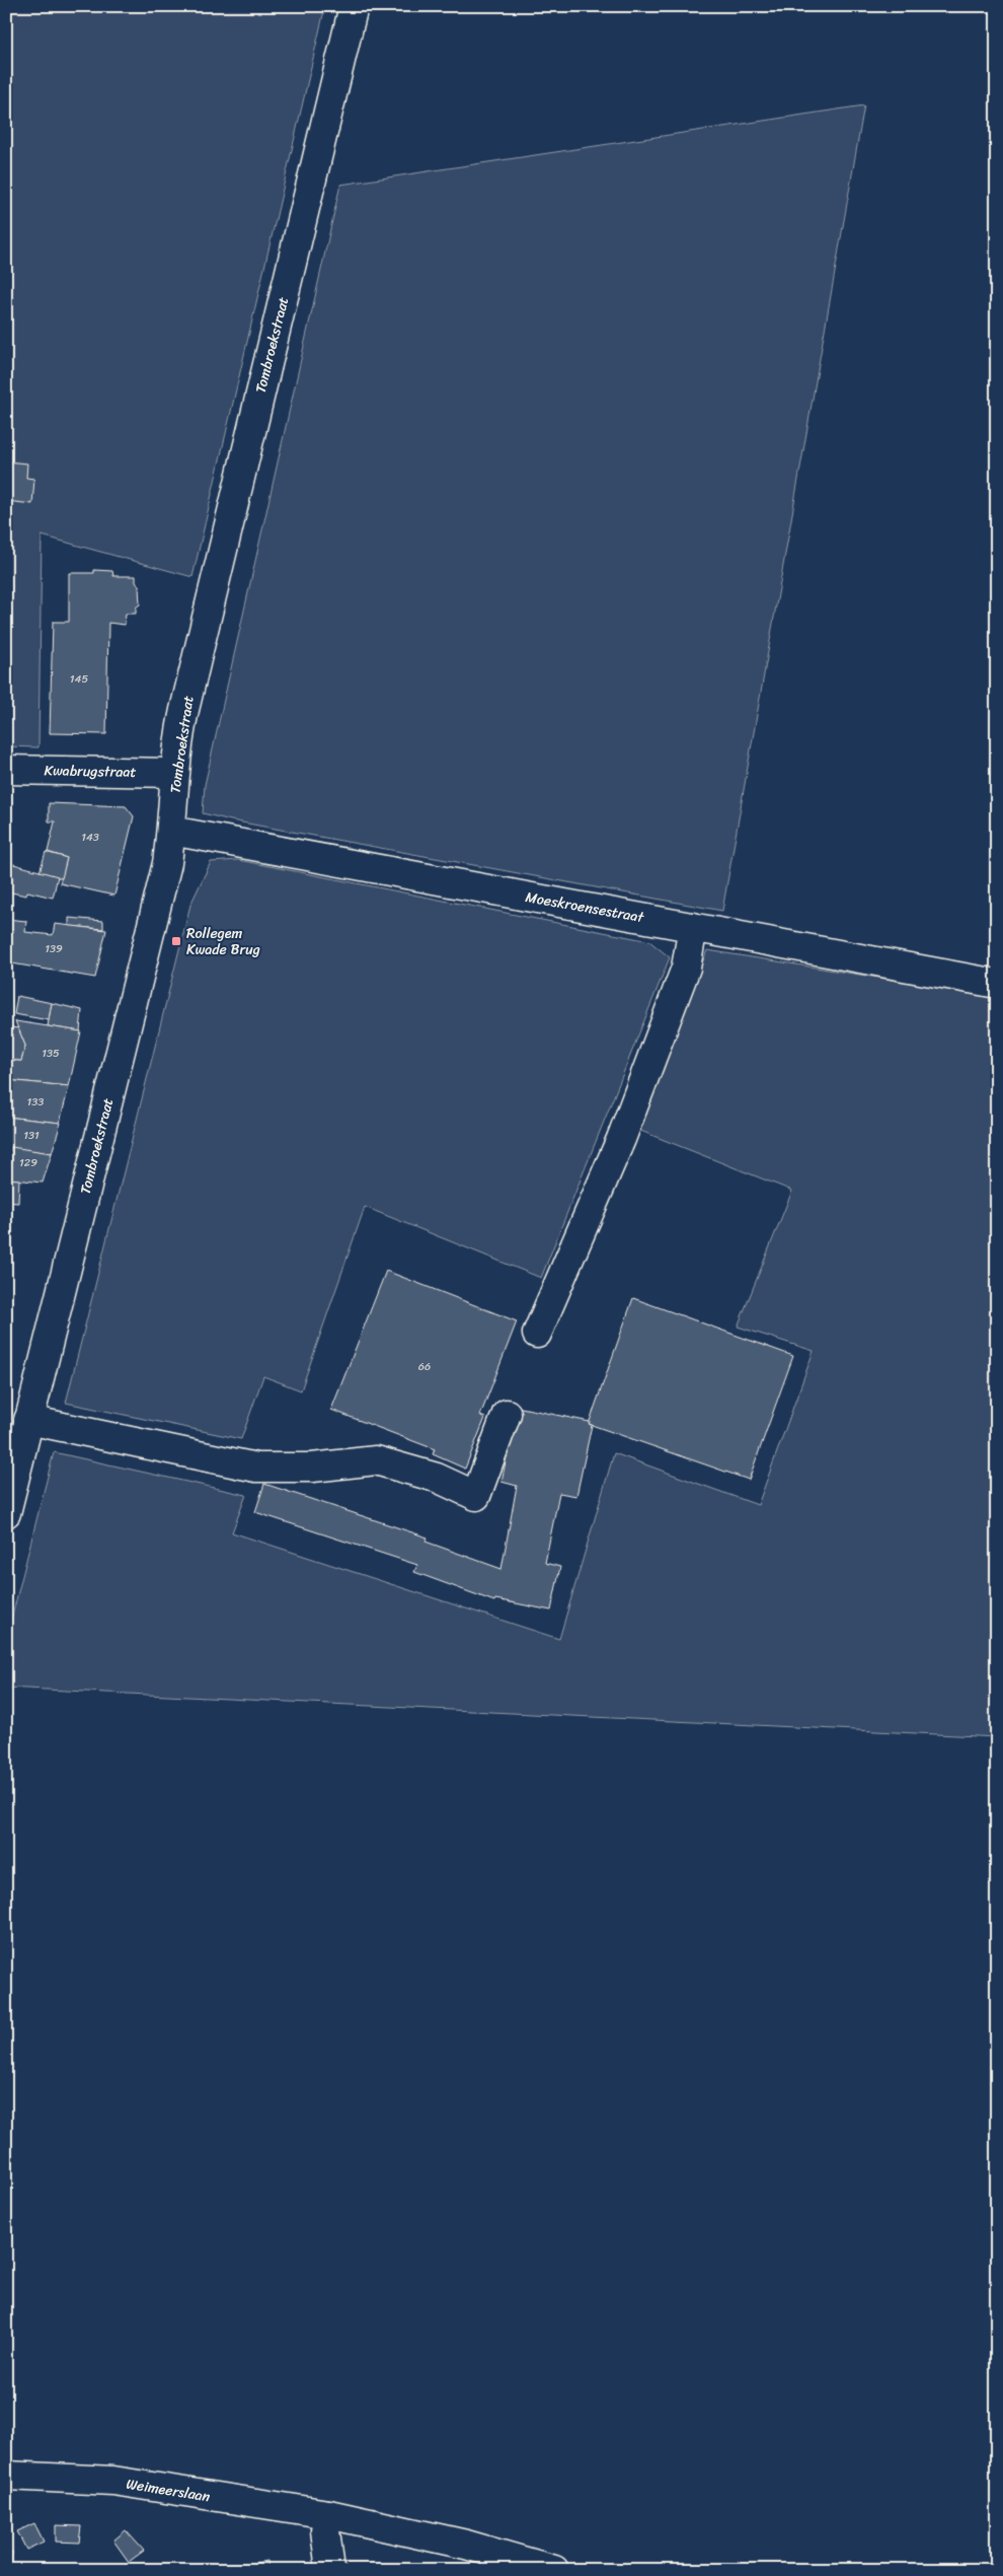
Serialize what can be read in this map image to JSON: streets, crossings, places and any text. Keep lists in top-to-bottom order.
{
  "streets": {
    "street": [
      "Tombroekstraat",
      "Kwabrugstraat",
      "Moeskroensestraat",
      "Weimeerslaan"
    ]
  },
  "crossings": [
    ["Tombroekstraat", "Kwabrugstraat"],
    ["Tombroekstraat", "Moeskroensestraat"]
  ],
  "places": {
    "transit": ["Rollegem Kwade Brug"]
  },
  "house_numbers": [
    "145",
    "143",
    "139",
    "135",
    "133",
    "131",
    "129",
    "66"
  ]
}
